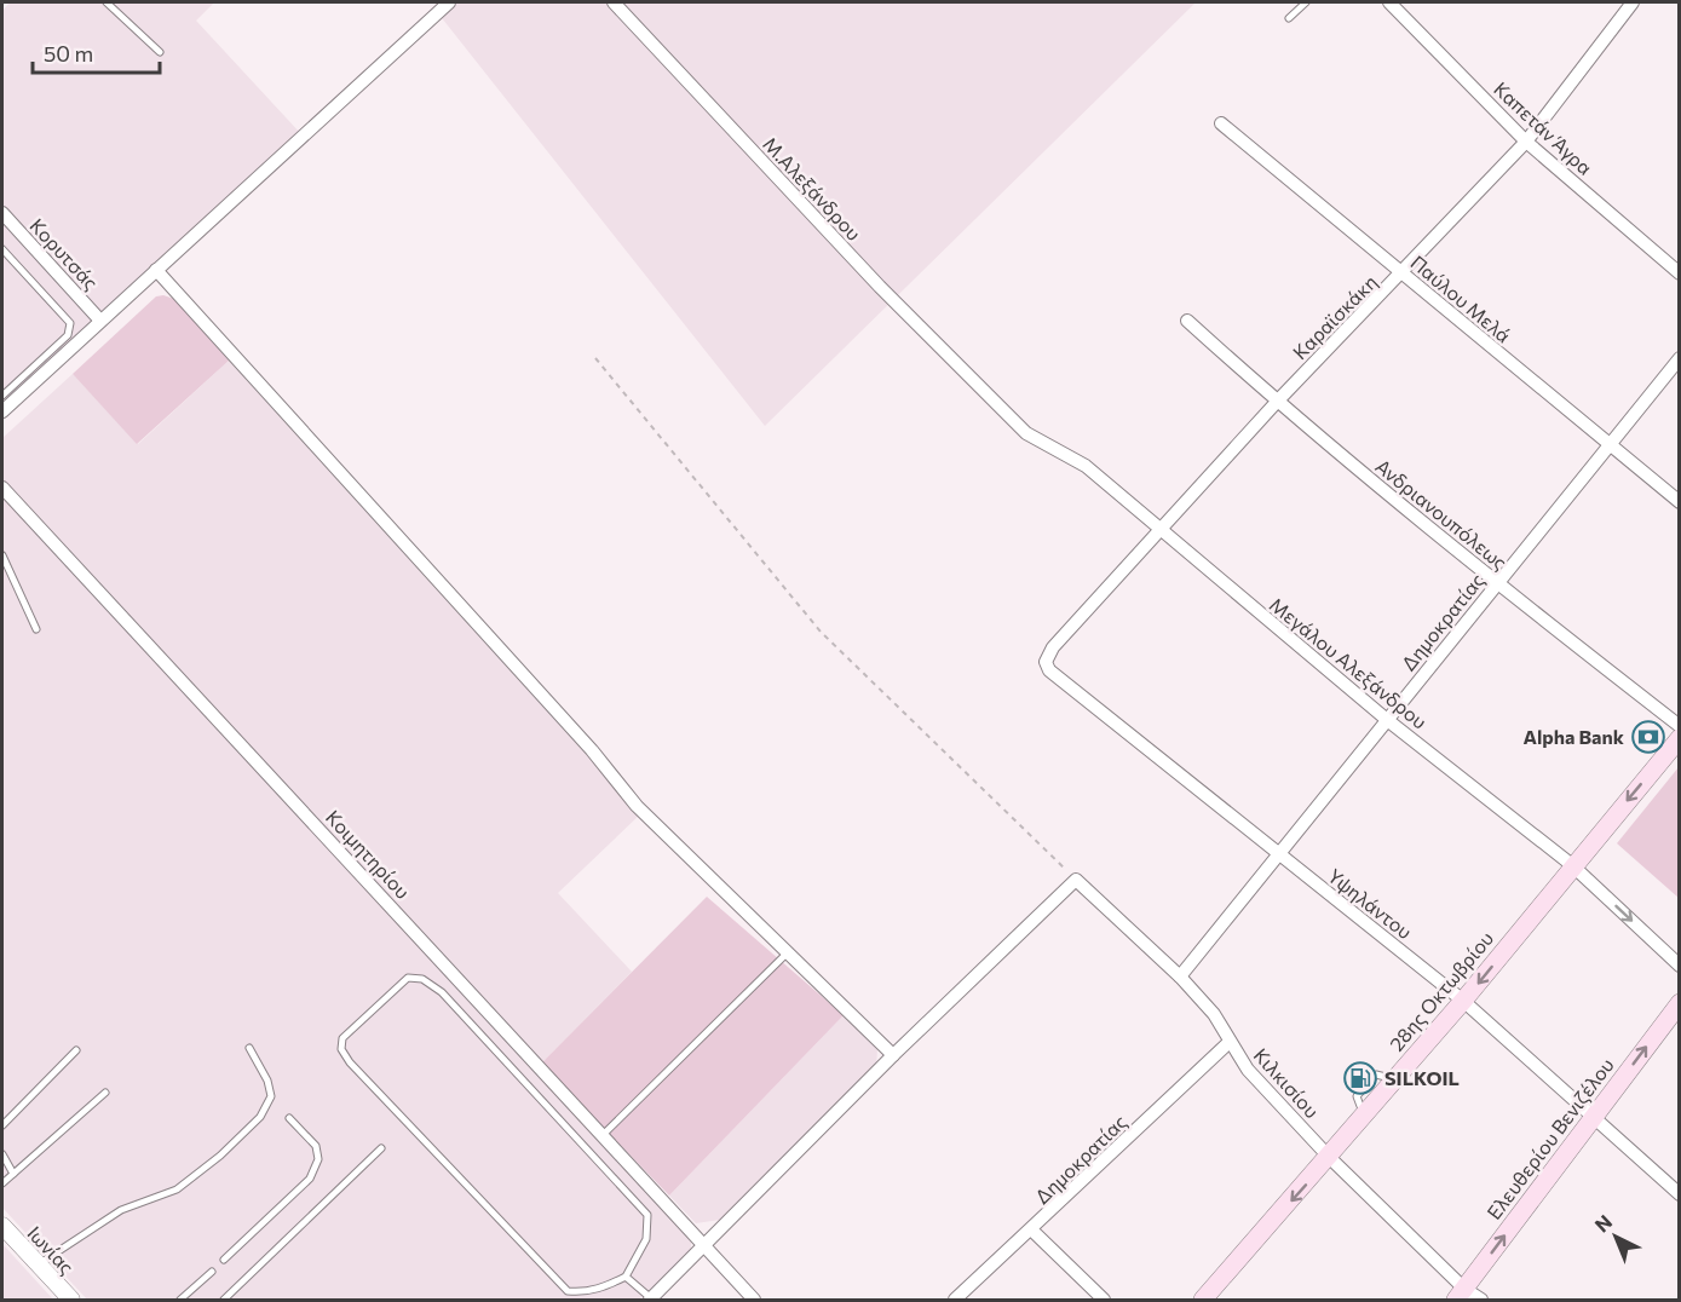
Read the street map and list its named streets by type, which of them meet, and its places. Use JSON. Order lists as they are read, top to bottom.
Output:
{
  "streets": {
    "main road": ["28ης Οκτωβρίου", "Ελευθερίου Βενιζέλου"],
    "street": [
      "Καπετάν Άγρα",
      "Μ.Αλεξάνδρου",
      "Κορυτσάς",
      "Παύλου Μελά",
      "Καραϊσκάκη",
      "Ανδριανουπόλεως",
      "Δημοκρατίας",
      "Μεγάλου Αλεξάνδρου",
      "Κοιμητηρίου",
      "Υψηλάντου",
      "Κιλκισίου",
      "Ιωνίας"
    ]
  },
  "crossings": [
    ["Καπετάν Άγρα", "Καραϊσκάκη"],
    ["Μ.Αλεξάνδρου", "Μεγάλου Αλεξάνδρου"],
    ["Παύλου Μελά", "Καραϊσκάκη"],
    ["Παύλου Μελά", "Δημοκρατίας"],
    ["Καραϊσκάκη", "Ανδριανουπόλεως"],
    ["Καραϊσκάκη", "Μεγάλου Αλεξάνδρου"],
    ["Καραϊσκάκη", "Υψηλάντου"],
    ["Ανδριανουπόλεως", "Δημοκρατίας"],
    ["Δημοκρατίας", "Μεγάλου Αλεξάνδρου"],
    ["Δημοκρατίας", "Υψηλάντου"],
    ["Δημοκρατίας", "Κιλκισίου"],
    ["Μεγάλου Αλεξάνδρου", "28ης Οκτωβρίου"],
    ["Υψηλάντου", "28ης Οκτωβρίου"],
    ["Υψηλάντου", "Ελευθερίου Βενιζέλου"],
    ["28ης Οκτωβρίου", "Κιλκισίου"],
    ["Κιλκισίου", "Ελευθερίου Βενιζέλου"]
  ],
  "one_way": ["28ης Οκτωβρίου", "Ελευθερίου Βενιζέλου"],
  "places": {
    "bank": ["Alpha Bank"],
    "fuel station": ["SILKOIL"]
  },
  "scale_bar": "50 m",
  "north": "top left"
}
